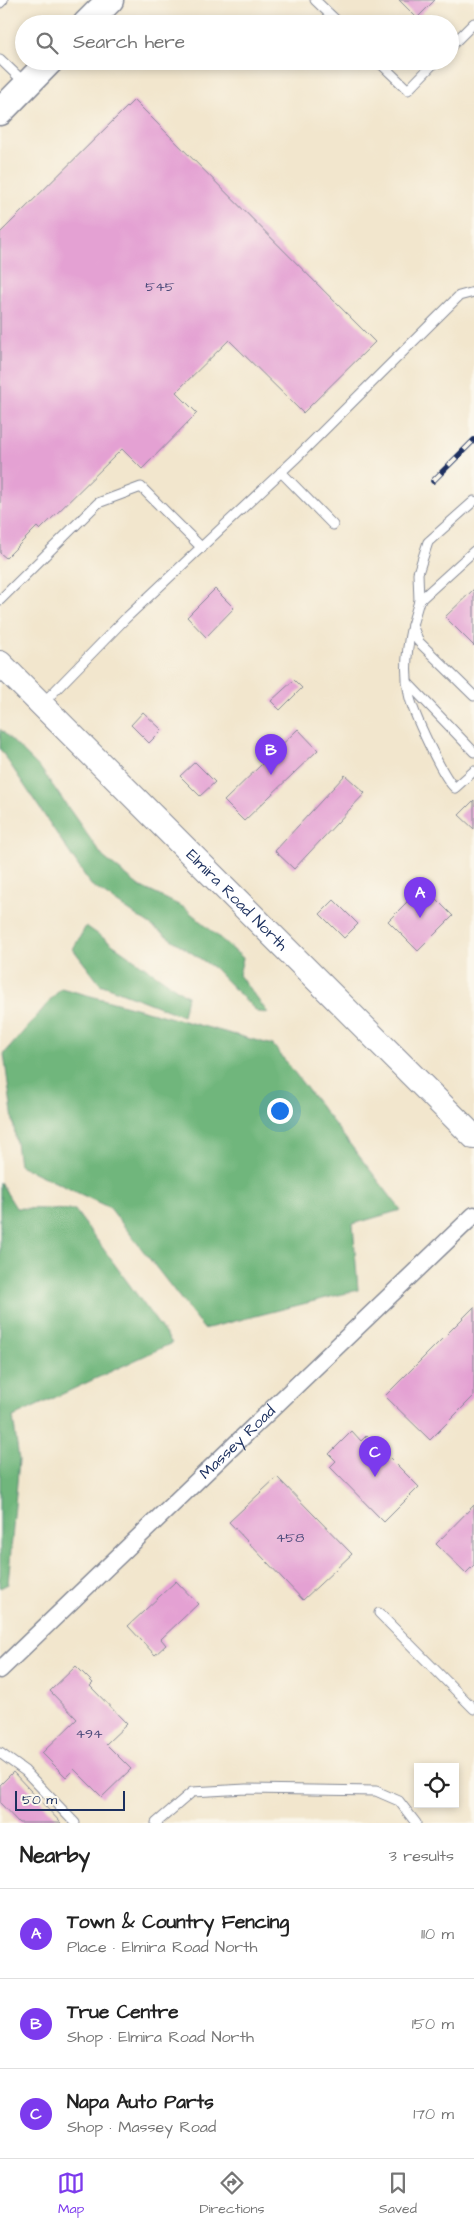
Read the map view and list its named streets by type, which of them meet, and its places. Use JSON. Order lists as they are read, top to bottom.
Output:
{
  "streets": {
    "main road": ["Elmira Road North"],
    "street": ["Massey Road"]
  },
  "house_numbers": ["545", "458", "494"],
  "scale_bar": "50 m",
  "page": {
    "search": "Search here",
    "pins": ["B", "A", "C"],
    "scale": "50 m",
    "heading": ["Nearby", "3 results"],
    "list": [
      {
        "mark": "A",
        "name": "Town & Country Fencing",
        "note": "Place · Elmira Road North",
        "value": "110 m"
      },
      {
        "mark": "B",
        "name": "True Centre",
        "note": "Shop · Elmira Road North",
        "value": "150 m"
      },
      {
        "mark": "C",
        "name": "Napa Auto Parts",
        "note": "Shop · Massey Road",
        "value": "170 m"
      }
    ],
    "nav": ["Map", "Directions", "Saved"]
  }
}
